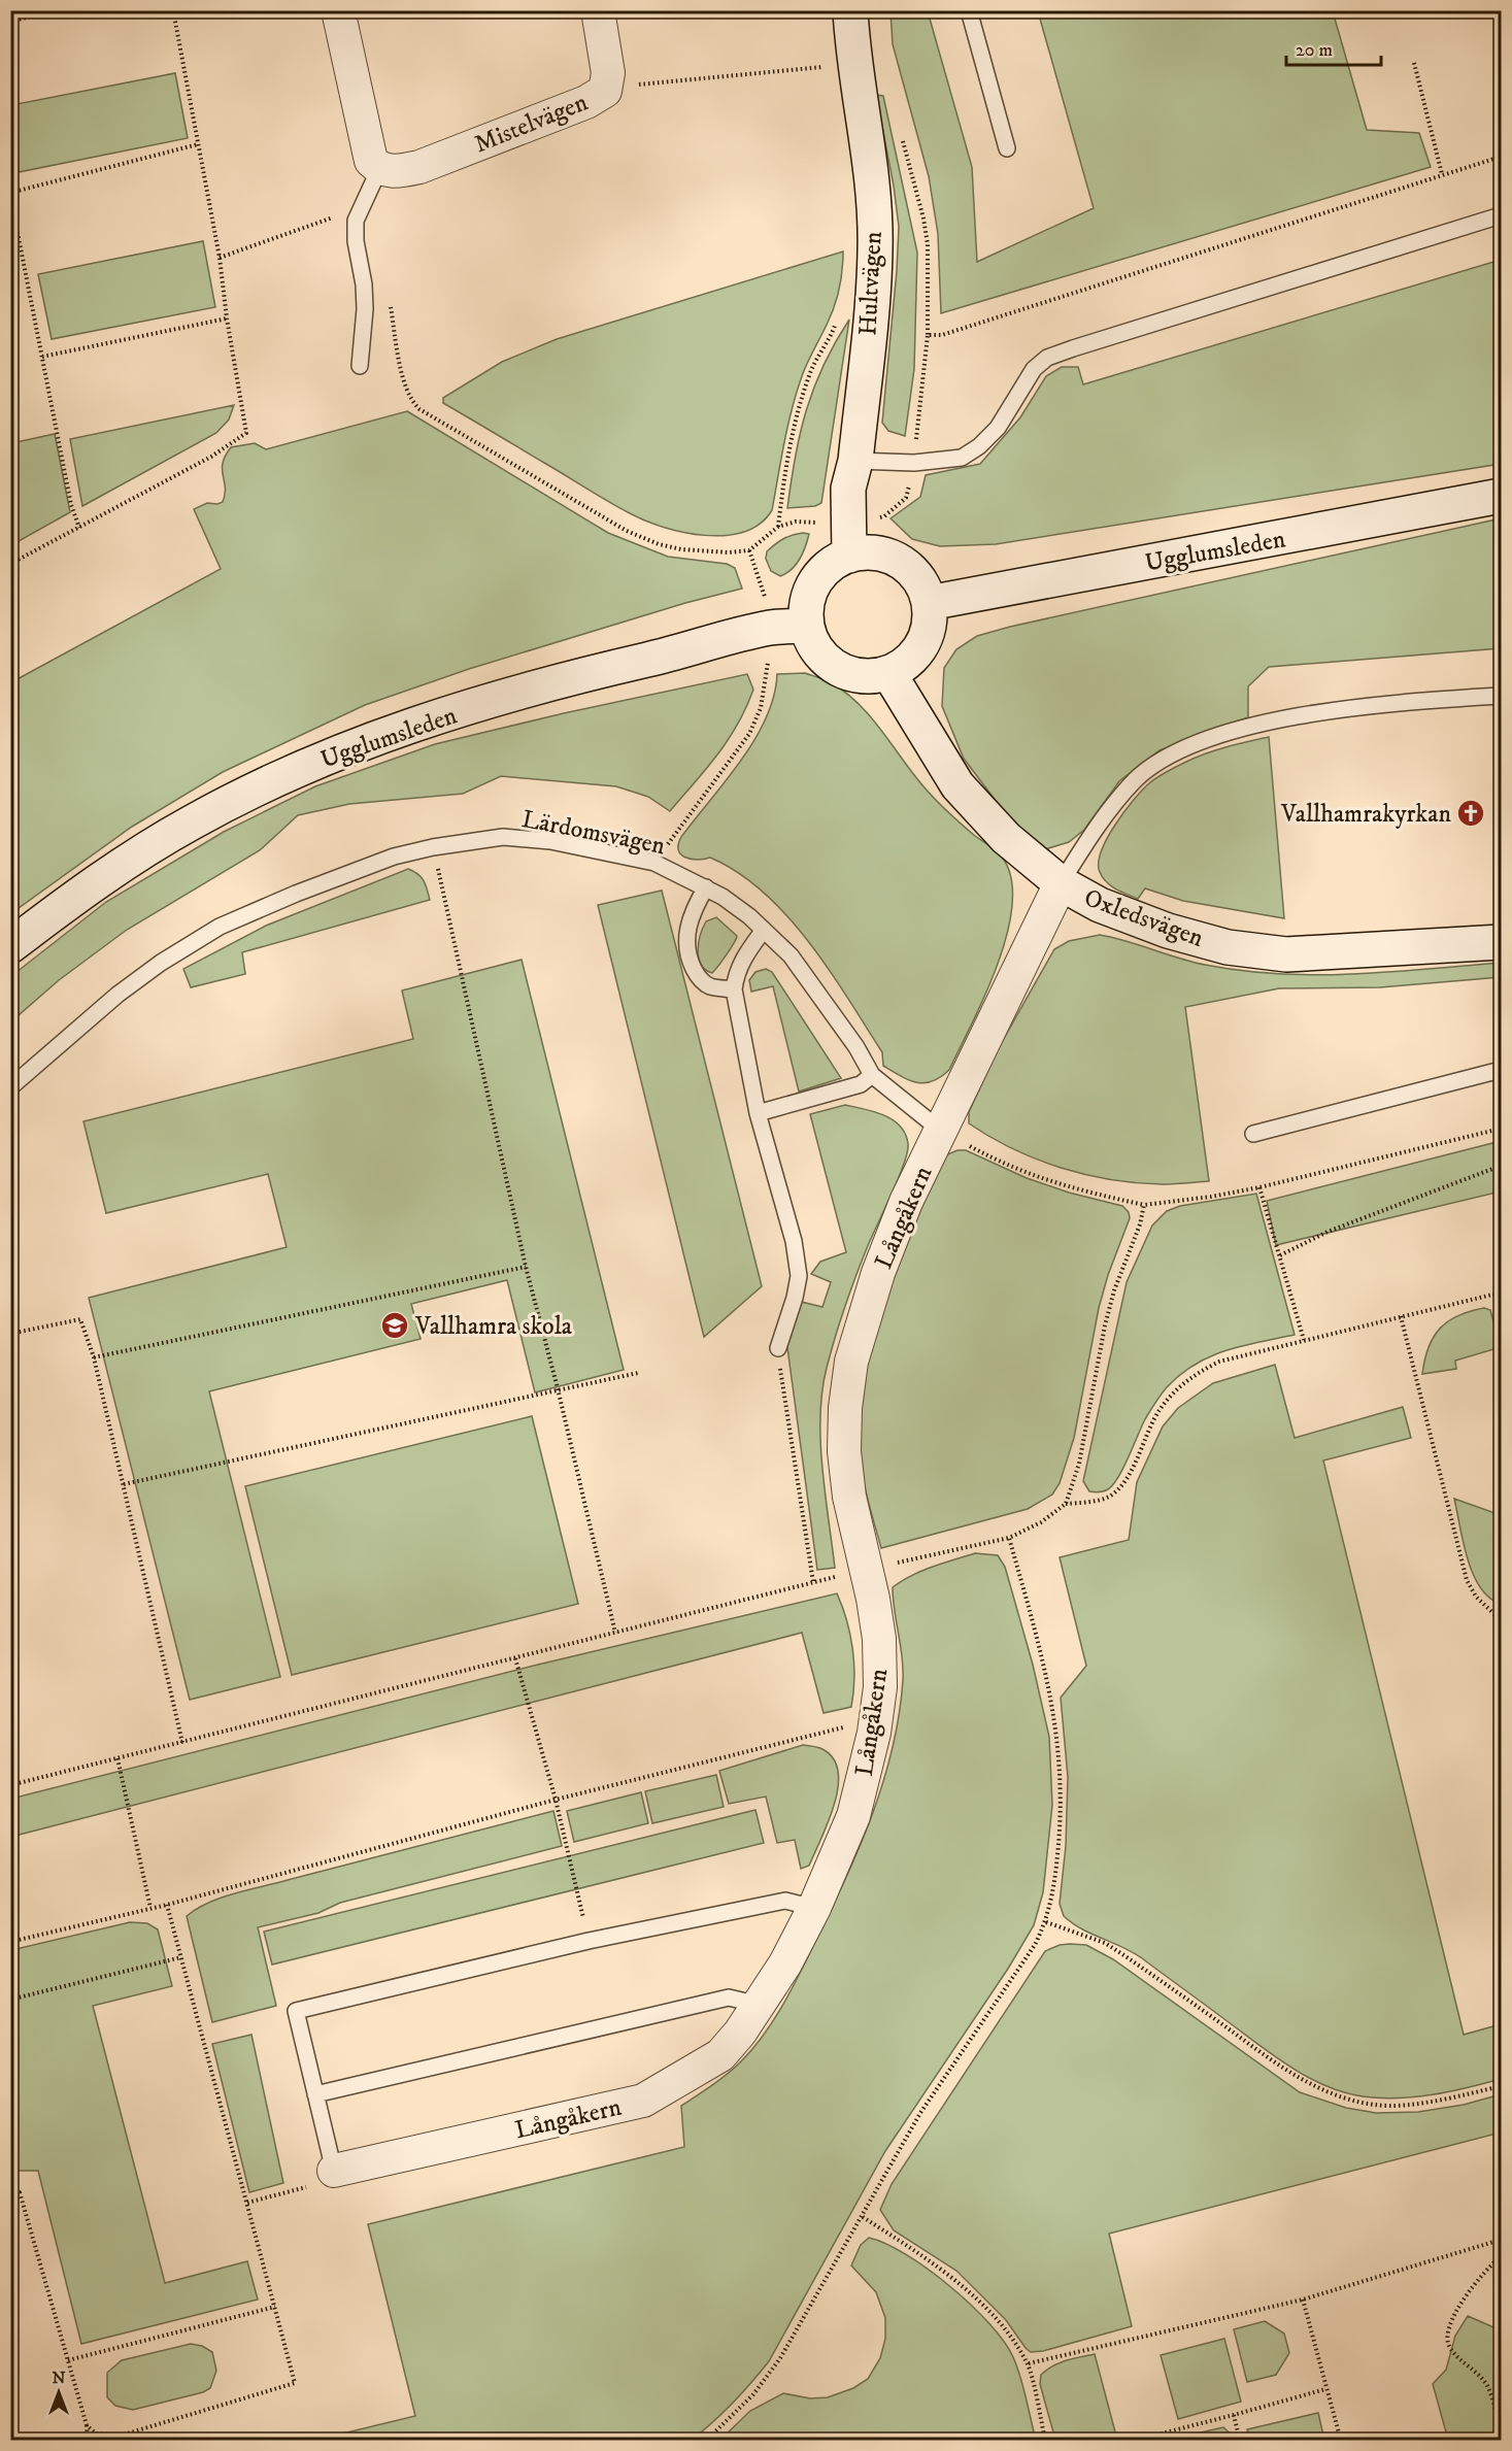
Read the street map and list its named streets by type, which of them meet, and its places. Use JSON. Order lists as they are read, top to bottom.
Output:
{
  "streets": {
    "street": [
      "Mistelvägen",
      "Hultvägen",
      "Ugglumsleden",
      "Oxledsvägen",
      "Långåkern"
    ],
    "lane": ["Lärdomsvägen"]
  },
  "crossings": [
    ["Hultvägen", "Ugglumsleden"],
    ["Hultvägen", "Oxledsvägen"],
    ["Ugglumsleden", "Oxledsvägen"],
    ["Lärdomsvägen", "Långåkern"],
    ["Oxledsvägen", "Långåkern"]
  ],
  "places": {
    "church": ["Vallhamrakyrkan"],
    "school or university": ["Vallhamra skola"]
  },
  "scale_bar": "20 m",
  "north": "top"
}
